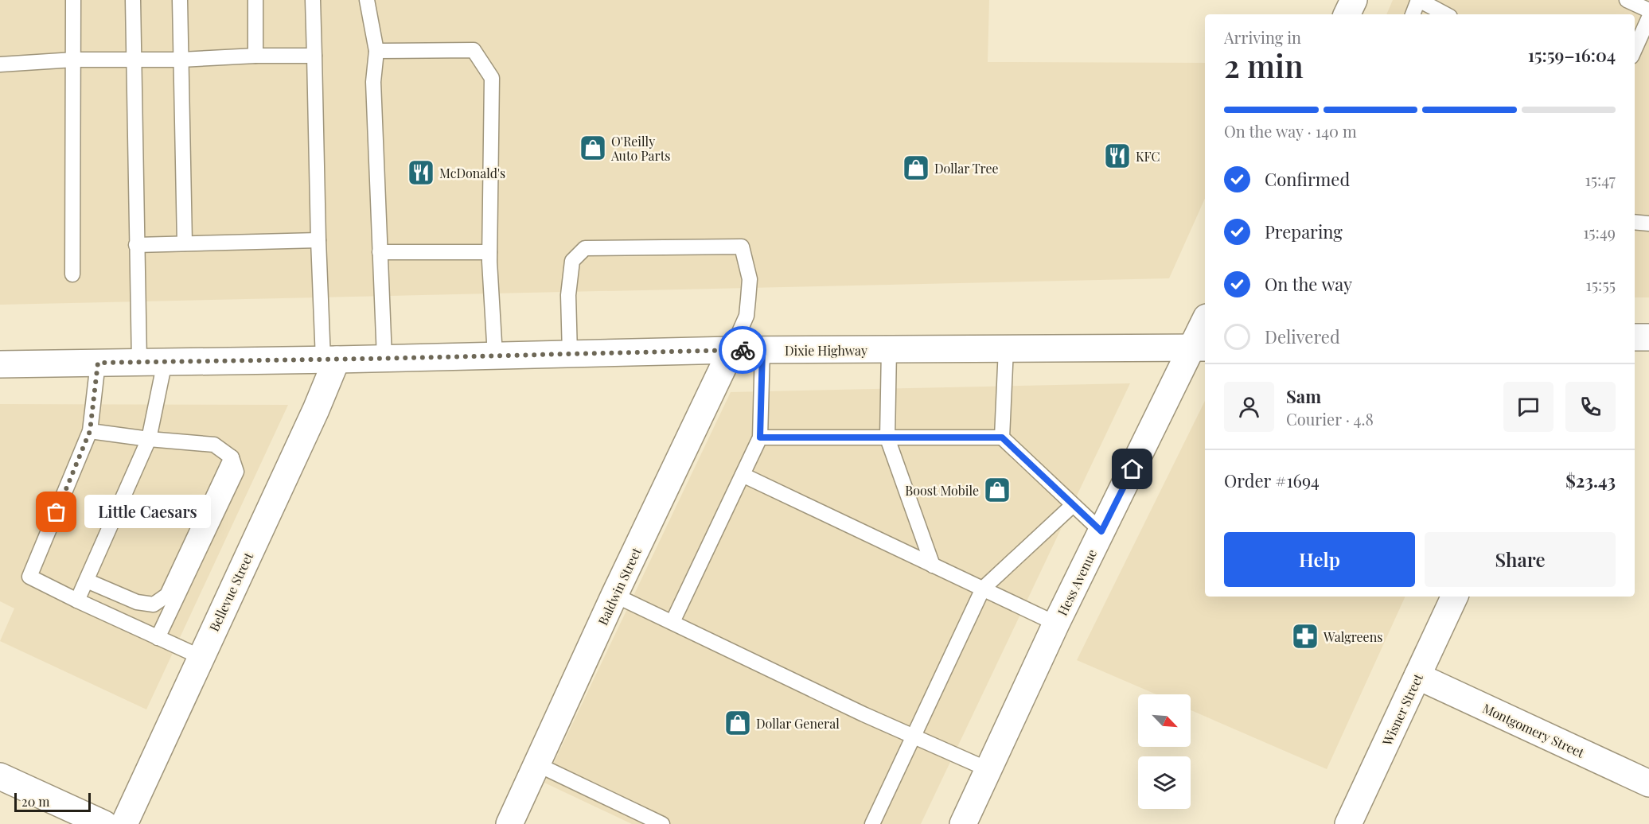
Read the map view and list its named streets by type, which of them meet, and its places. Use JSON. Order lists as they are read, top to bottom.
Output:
{
  "streets": {
    "street": [
      "Dixie Highway",
      "Hess Avenue",
      "Baldwin Street",
      "Bellevue Street",
      "Wisner Street",
      "Montgomery Street"
    ]
  },
  "crossings": [
    ["Dixie Highway", "Hess Avenue"],
    ["Dixie Highway", "Baldwin Street"],
    ["Dixie Highway", "Bellevue Street"],
    ["Wisner Street", "Montgomery Street"]
  ],
  "places": {
    "shop": [
      "O'Reilly Auto Parts",
      "Dollar Tree",
      "Boost Mobile",
      "Dollar General"
    ],
    "restaurant": ["KFC", "McDonald's"],
    "other": ["Little Caesars"],
    "pharmacy": ["Walgreens"]
  },
  "scale_bar": "20 m",
  "north": "bottom right",
  "page": {
    "heading": ["2 min", "Arriving in", "15:59–16:04"],
    "panel": [
      "Sam",
      "Courier · 4.8",
      "Order #1694",
      "$23.43"
    ],
    "bar": "On the way · 140 m",
    "list": [
      ["Confirmed", "15:47"],
      ["Preparing", "15:49"],
      ["On the way", "15:55"],
      "Delivered"
    ],
    "bubble": "Little Caesars",
    "buttons": ["Help", "Share"],
    "scale": "20 m"
  }
}
